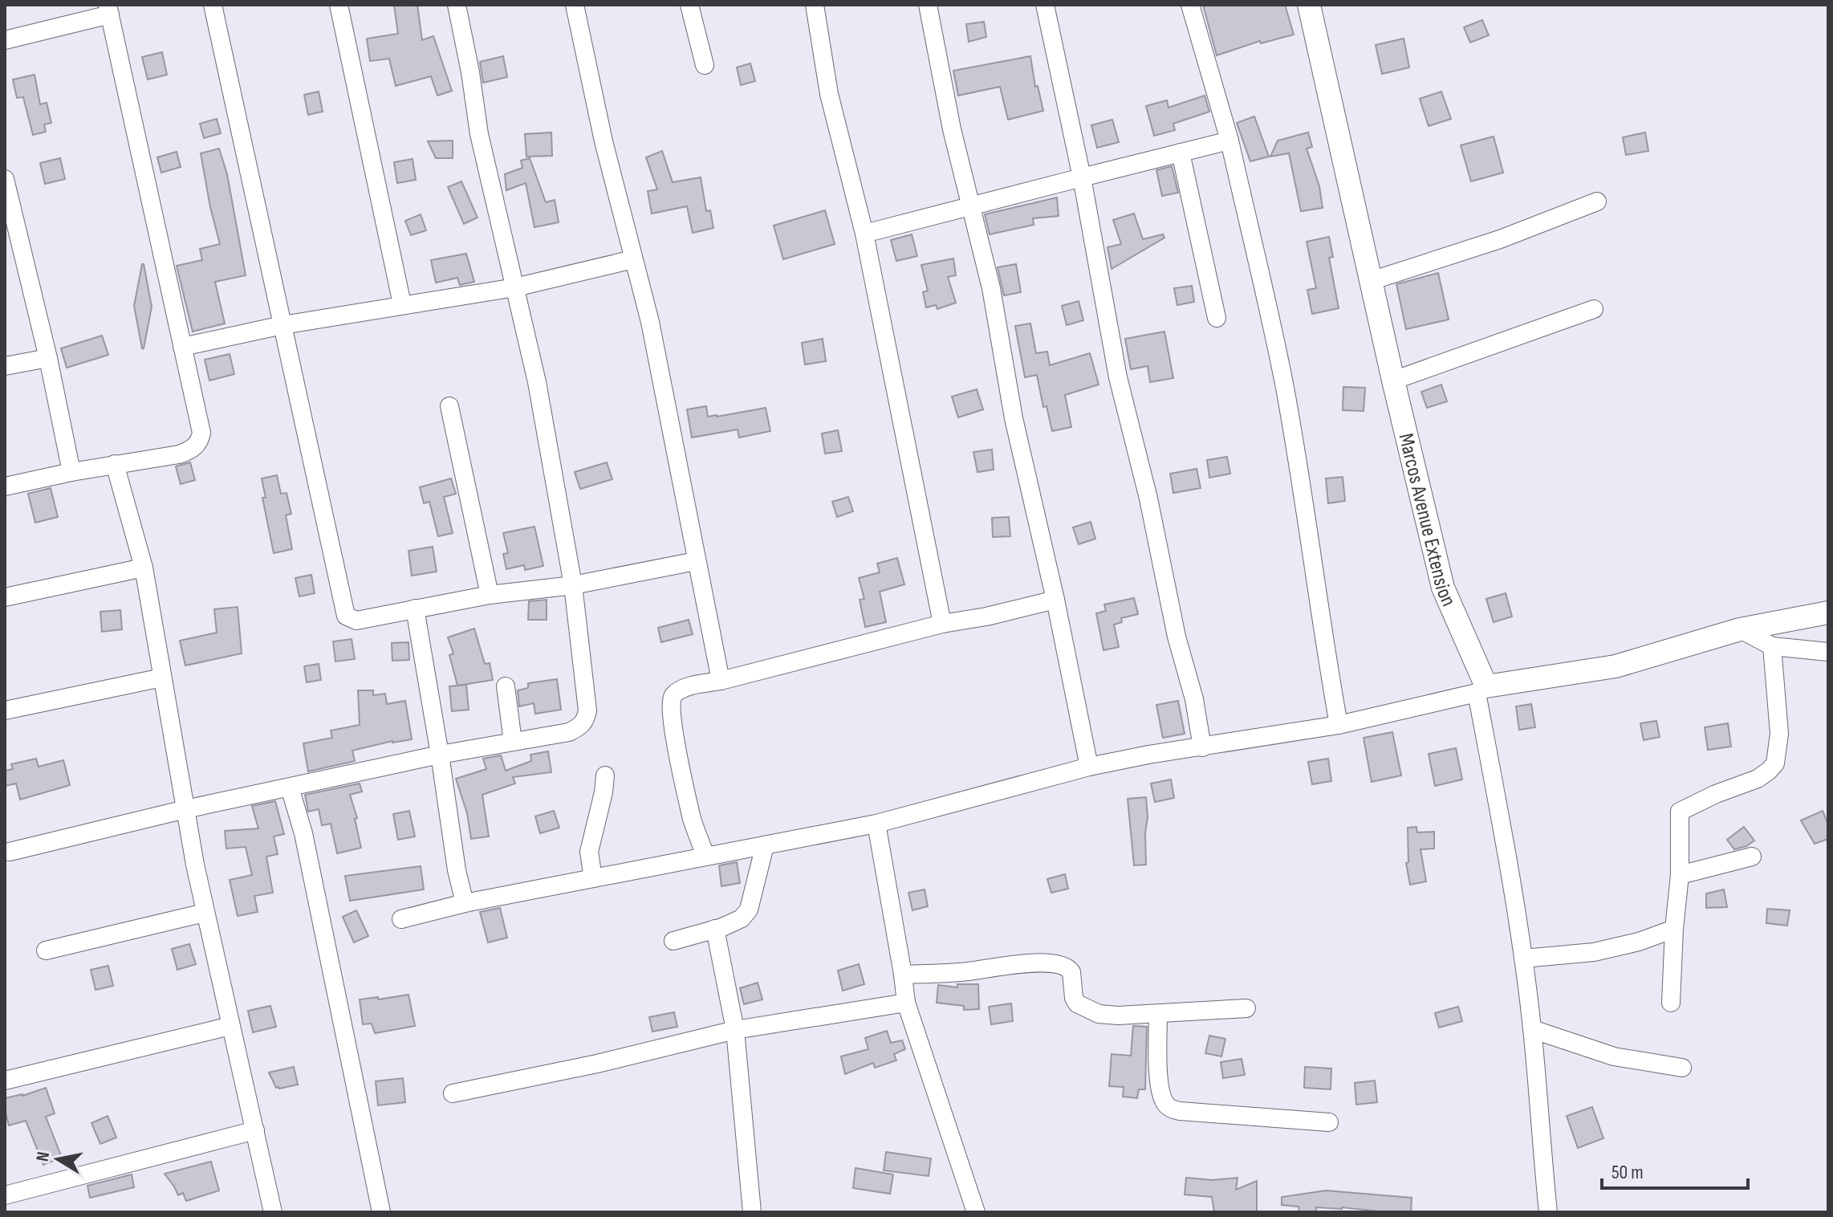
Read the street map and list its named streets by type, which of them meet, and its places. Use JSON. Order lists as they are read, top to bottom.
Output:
{
  "streets": {
    "street": ["Marcos Avenue Extension"]
  },
  "scale_bar": "50 m",
  "north": "left"
}
